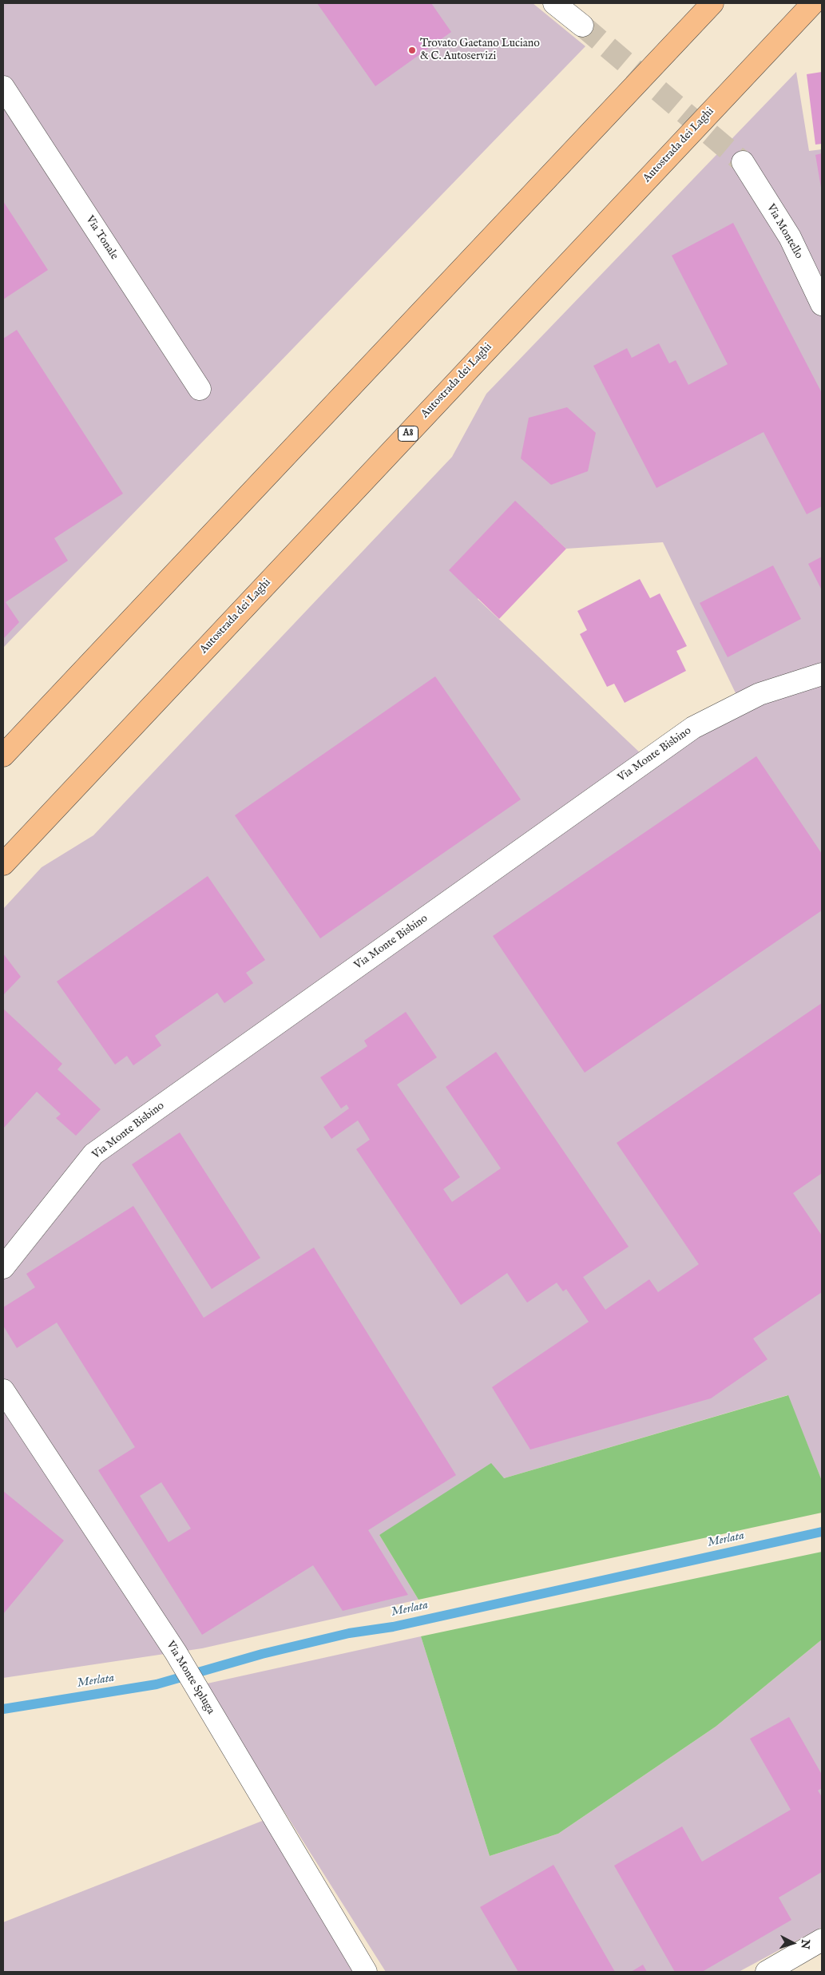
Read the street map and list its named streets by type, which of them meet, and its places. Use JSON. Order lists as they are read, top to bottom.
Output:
{
  "streets": {
    "highway": ["Autostrada dei Laghi", "A8"],
    "street": [
      "Via Montello",
      "Via Tonale",
      "Via Monte Bisbino",
      "Via Monte Spluga"
    ]
  },
  "water": ["Merlata"],
  "places": ["Trovato Gaetano Luciano & C. Autoservizi"],
  "north": "right"
}
